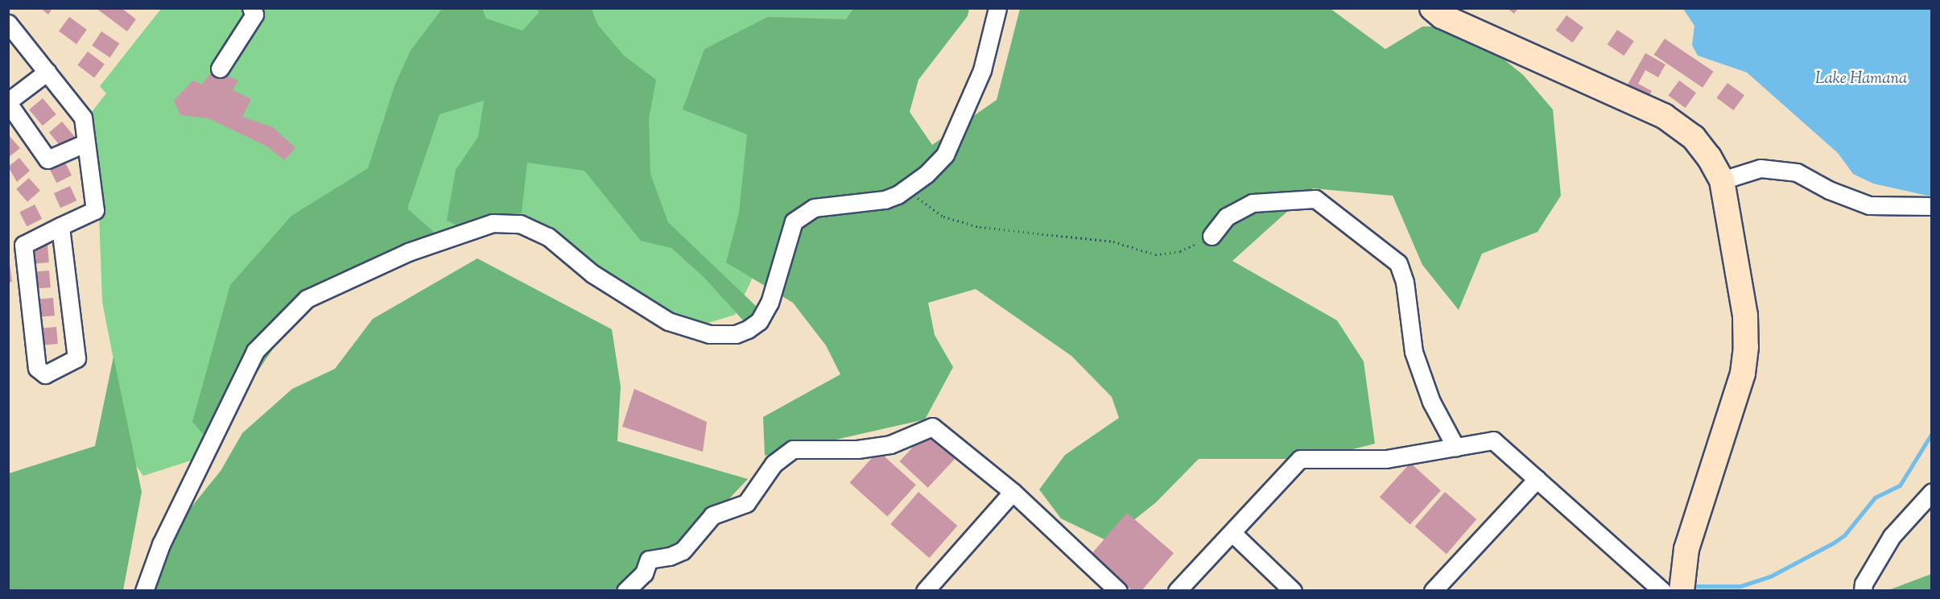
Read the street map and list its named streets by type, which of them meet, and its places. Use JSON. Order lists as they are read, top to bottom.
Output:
{
  "water": ["Lake Hamana"]
}
